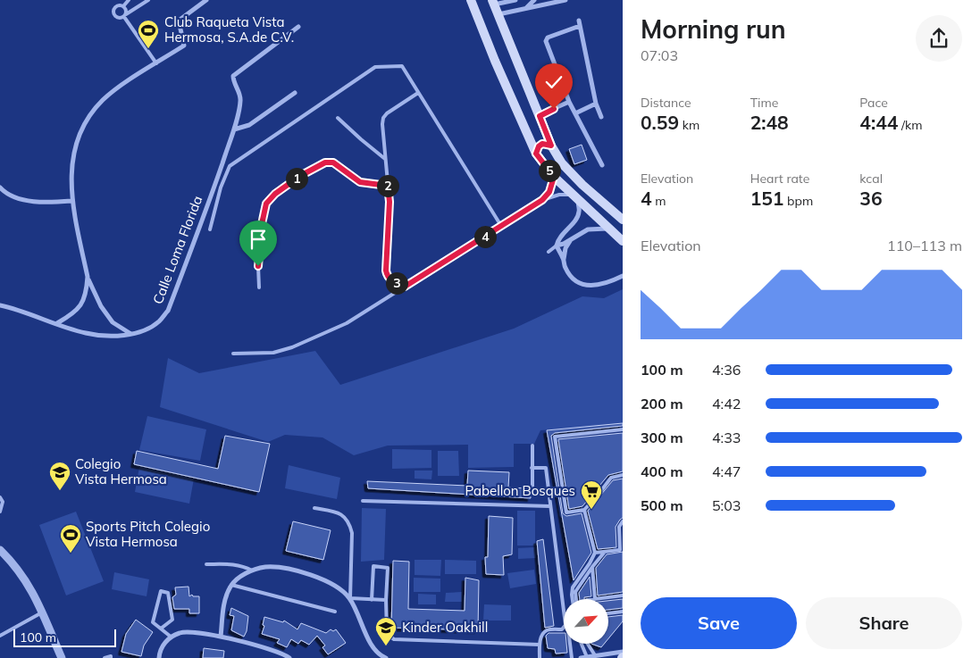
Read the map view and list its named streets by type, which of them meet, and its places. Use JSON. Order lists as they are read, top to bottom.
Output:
{
  "streets": {
    "street": ["Calle Loma Florida"]
  },
  "places": {
    "sports": ["Club Raqueta Vista Hermosa, S.A.de C.V.", "Sports Pitch Colegio Vista Hermosa"],
    "school or university": ["Colegio Vista Hermosa", "Kinder Oakhill"],
    "supermarket": ["Pabellon Bosques"]
  },
  "scale_bar": "100 m",
  "north": "top right",
  "page": {
    "heading": ["Morning run", "07:03"],
    "stats": [
      ["Distance", "0.59 km"],
      ["Time", "2:48"],
      ["Pace", "4:44 /km"],
      ["Elevation", "4 m"],
      ["Heart rate", "151 bpm"],
      ["kcal", "36"]
    ],
    "pins": [
      "5",
      "1",
      "2",
      "4",
      "3"
    ],
    "chart": ["Elevation", "110–113 m"],
    "list": [
      {
        "name": "100 m",
        "note": "4:36"
      },
      {
        "name": "200 m",
        "note": "4:42"
      },
      {
        "name": "300 m",
        "note": "4:33"
      },
      {
        "name": "400 m",
        "note": "4:47"
      },
      {
        "name": "500 m",
        "note": "5:03"
      }
    ],
    "buttons": ["Save", "Share"],
    "scale": "100 m"
  }
}
